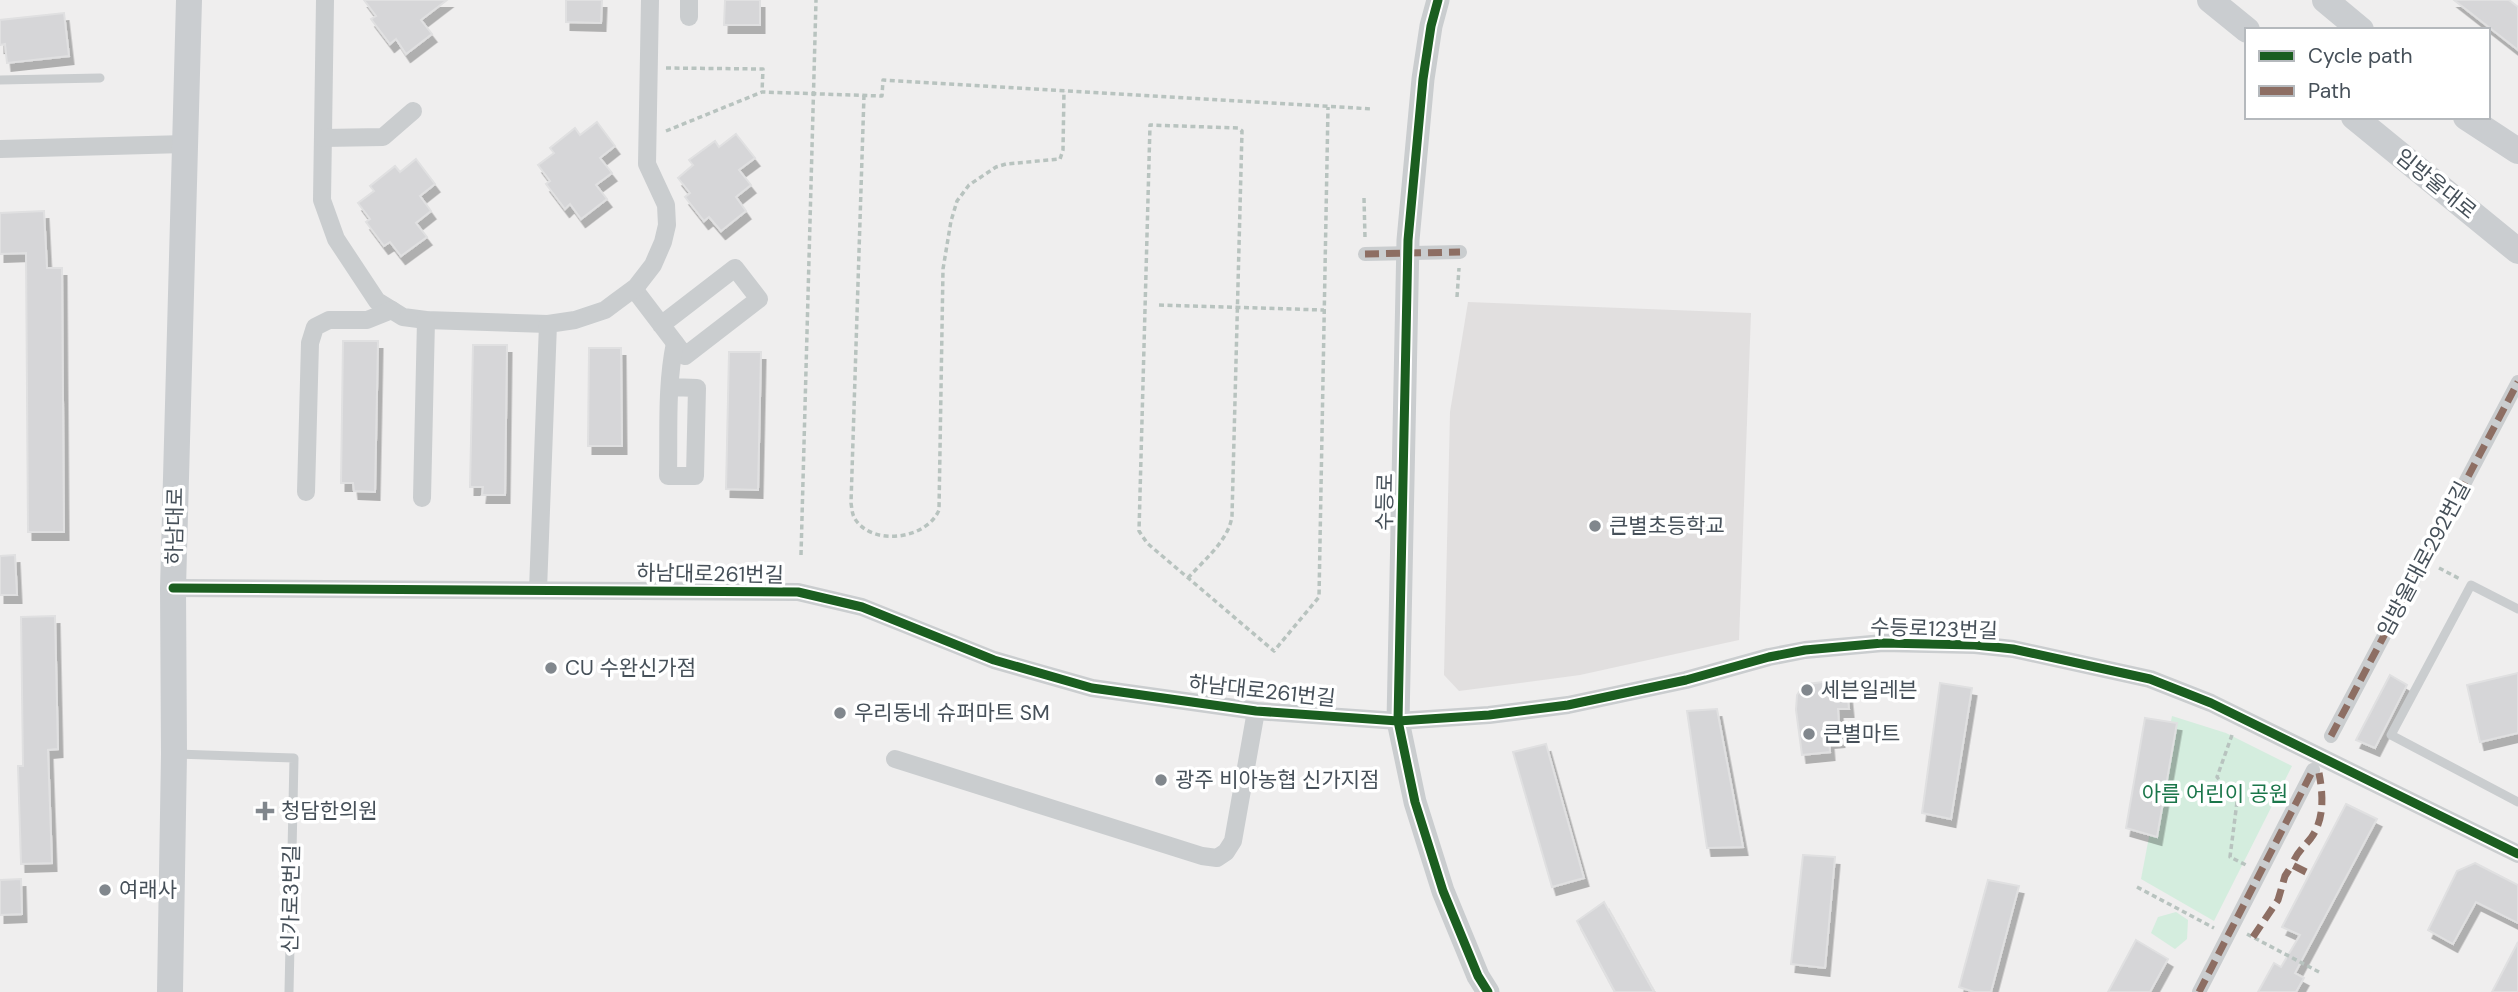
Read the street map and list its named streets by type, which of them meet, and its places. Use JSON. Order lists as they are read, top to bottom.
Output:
{
  "streets": {
    "main road": ["임방울대로", "하남대로"],
    "street": [
      "수등로",
      "임방울대로292번길",
      "하남대로261번길",
      "수등로123번길"
    ],
    "lane": ["신가로3번길"]
  },
  "crossings": [
    ["수등로", "하남대로261번길"],
    ["수등로", "수등로123번길"],
    ["하남대로", "하남대로261번길"],
    ["하남대로", "신가로3번길"],
    ["하남대로261번길", "수등로123번길"]
  ],
  "parks": ["아름 어린이 공원"],
  "places": {
    "other": [
      "큰별초등학교",
      "CU 수완신가점",
      "세븐일레븐",
      "우리동네 슈퍼마트 SM",
      "큰별마트",
      "광주 비아농협 신가지점",
      "여래사"
    ],
    "health": ["청담한의원"]
  },
  "legend": ["Cycle path", "Path"]
}
